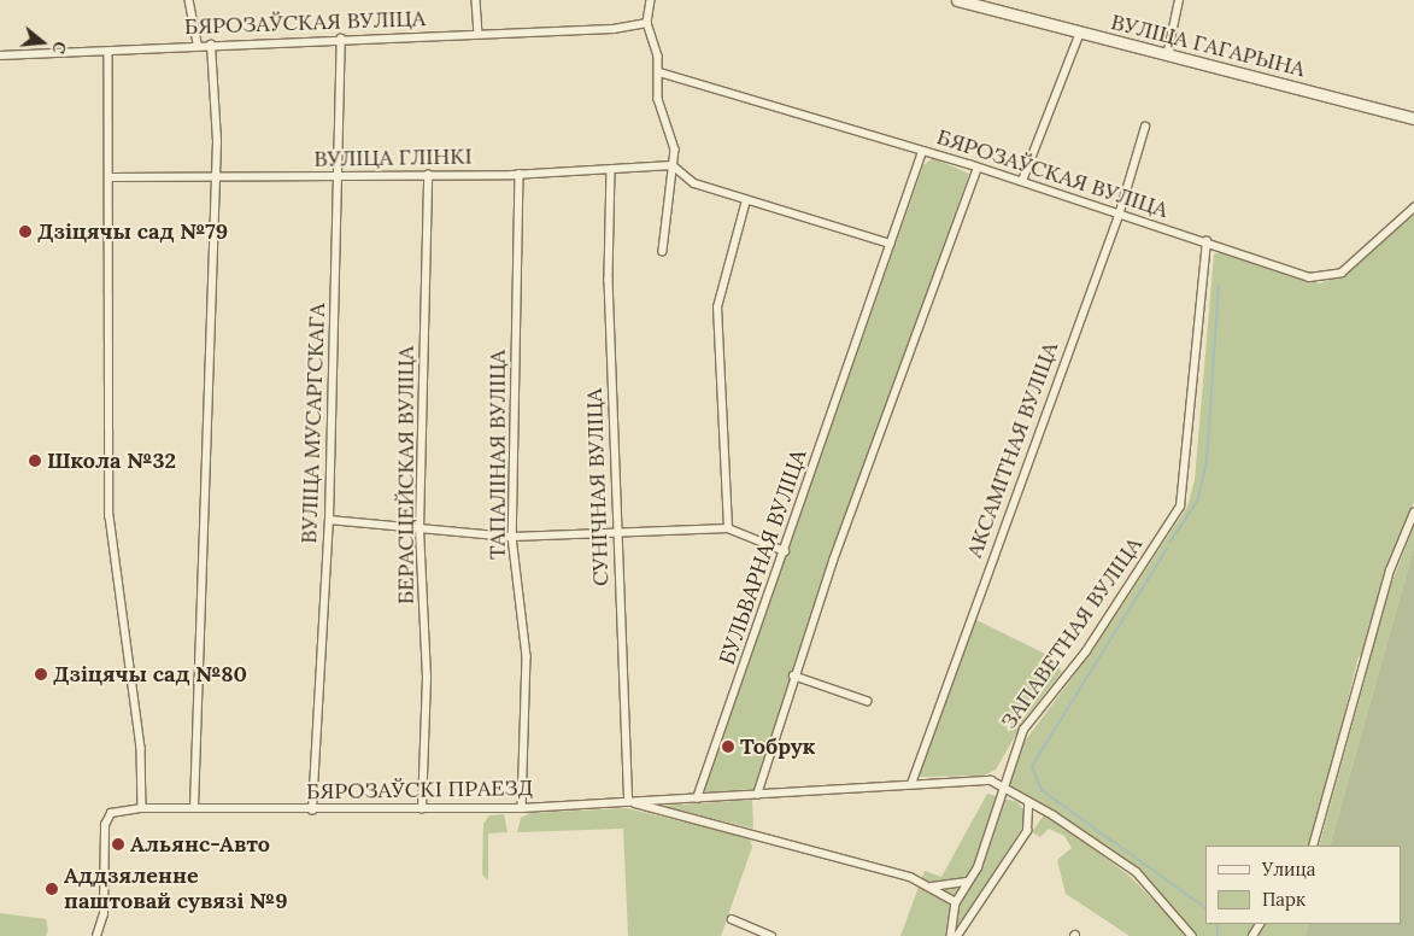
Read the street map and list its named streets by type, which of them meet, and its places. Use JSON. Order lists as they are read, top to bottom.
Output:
{
  "streets": {
    "street": [
      "БЯРОЗАЎСКАЯ ВУЛІЦА",
      "ВУЛІЦА ГАГАРЫНА",
      "ВУЛІЦА ГЛІНКІ",
      "ВУЛІЦА МУСАРГСКАГА",
      "АКСАМІТНАЯ ВУЛІЦА",
      "ТАПАЛІНАЯ ВУЛІЦА",
      "БЕРАСЦЕЙСКАЯ ВУЛІЦА",
      "СУНІЧНАЯ ВУЛІЦА",
      "БУЛЬВАРНАЯ ВУЛІЦА",
      "ЗАПАВЕТНАЯ ВУЛІЦА",
      "БЯРОЗАЎСКІ ПРАЕЗД"
    ]
  },
  "crossings": [
    ["БЯРОЗАЎСКАЯ ВУЛІЦА", "ВУЛІЦА МУСАРГСКАГА"],
    ["БЯРОЗАЎСКАЯ ВУЛІЦА", "АКСАМІТНАЯ ВУЛІЦА"],
    ["БЯРОЗАЎСКАЯ ВУЛІЦА", "БУЛЬВАРНАЯ ВУЛІЦА"],
    ["БЯРОЗАЎСКАЯ ВУЛІЦА", "ЗАПАВЕТНАЯ ВУЛІЦА"],
    ["ВУЛІЦА ГЛІНКІ", "ВУЛІЦА МУСАРГСКАГА"],
    ["ВУЛІЦА ГЛІНКІ", "ТАПАЛІНАЯ ВУЛІЦА"],
    ["ВУЛІЦА ГЛІНКІ", "БЕРАСЦЕЙСКАЯ ВУЛІЦА"],
    ["ВУЛІЦА ГЛІНКІ", "СУНІЧНАЯ ВУЛІЦА"],
    ["ВУЛІЦА МУСАРГСКАГА", "БЯРОЗАЎСКІ ПРАЕЗД"],
    ["ТАПАЛІНАЯ ВУЛІЦА", "БЯРОЗАЎСКІ ПРАЕЗД"],
    ["БЕРАСЦЕЙСКАЯ ВУЛІЦА", "БЯРОЗАЎСКІ ПРАЕЗД"],
    ["СУНІЧНАЯ ВУЛІЦА", "БЯРОЗАЎСКІ ПРАЕЗД"],
    ["БУЛЬВАРНАЯ ВУЛІЦА", "БЯРОЗАЎСКІ ПРАЕЗД"]
  ],
  "places": [
    "Дзіцячы сад №79",
    "Школа №32",
    "Дзіцячы сад №80",
    "Тобрук",
    "Альянс-Авто",
    "Аддзяленне паштовай сувязі №9"
  ],
  "legend": ["Улица", "Парк"],
  "north": "right"
}
